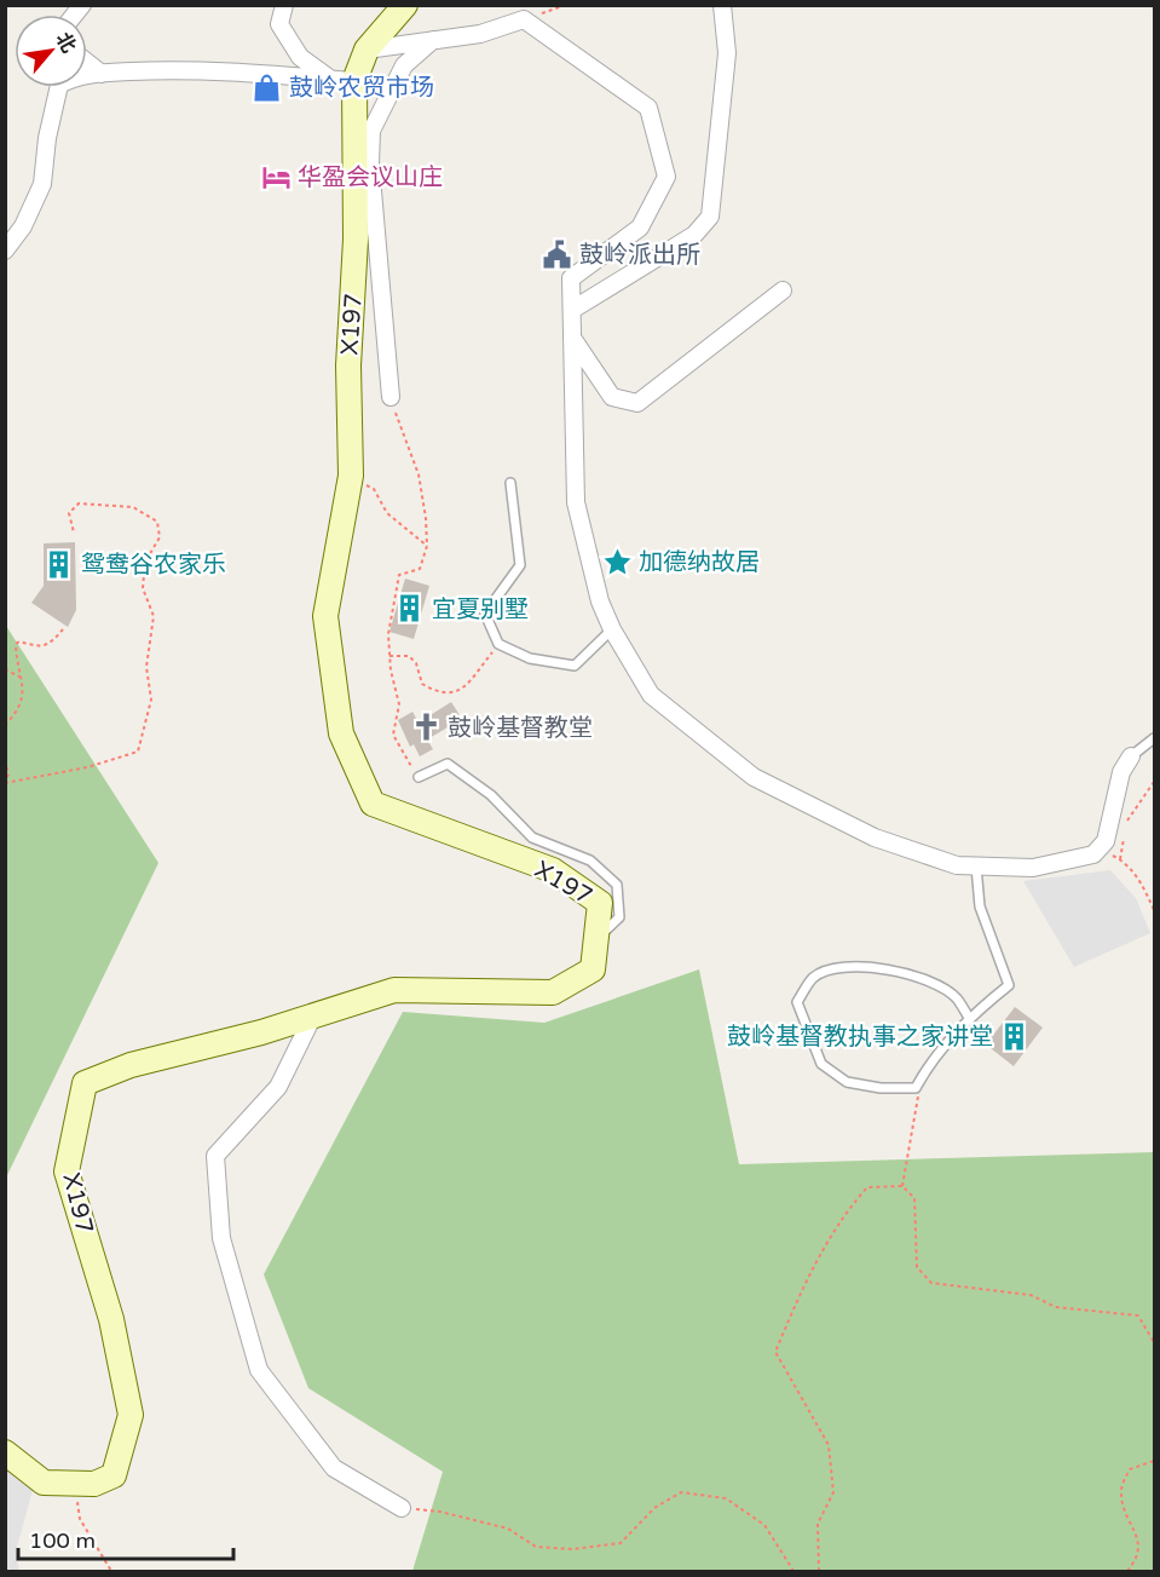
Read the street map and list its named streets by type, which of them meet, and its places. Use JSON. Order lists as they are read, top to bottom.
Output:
{
  "streets": {
    "street": ["X197"]
  },
  "places": {
    "shop": ["鼓岭农贸市场"],
    "hotel": ["华盈会议山庄"],
    "public building": ["鼓岭派出所"],
    "place": ["加德纳故居"],
    "building": ["鸳鸯谷农家乐", "宜夏别墅", "鼓岭基督教执事之家讲堂"],
    "church": ["鼓岭基督教堂"]
  },
  "scale_bar": "100 m",
  "north": "top right"
}
